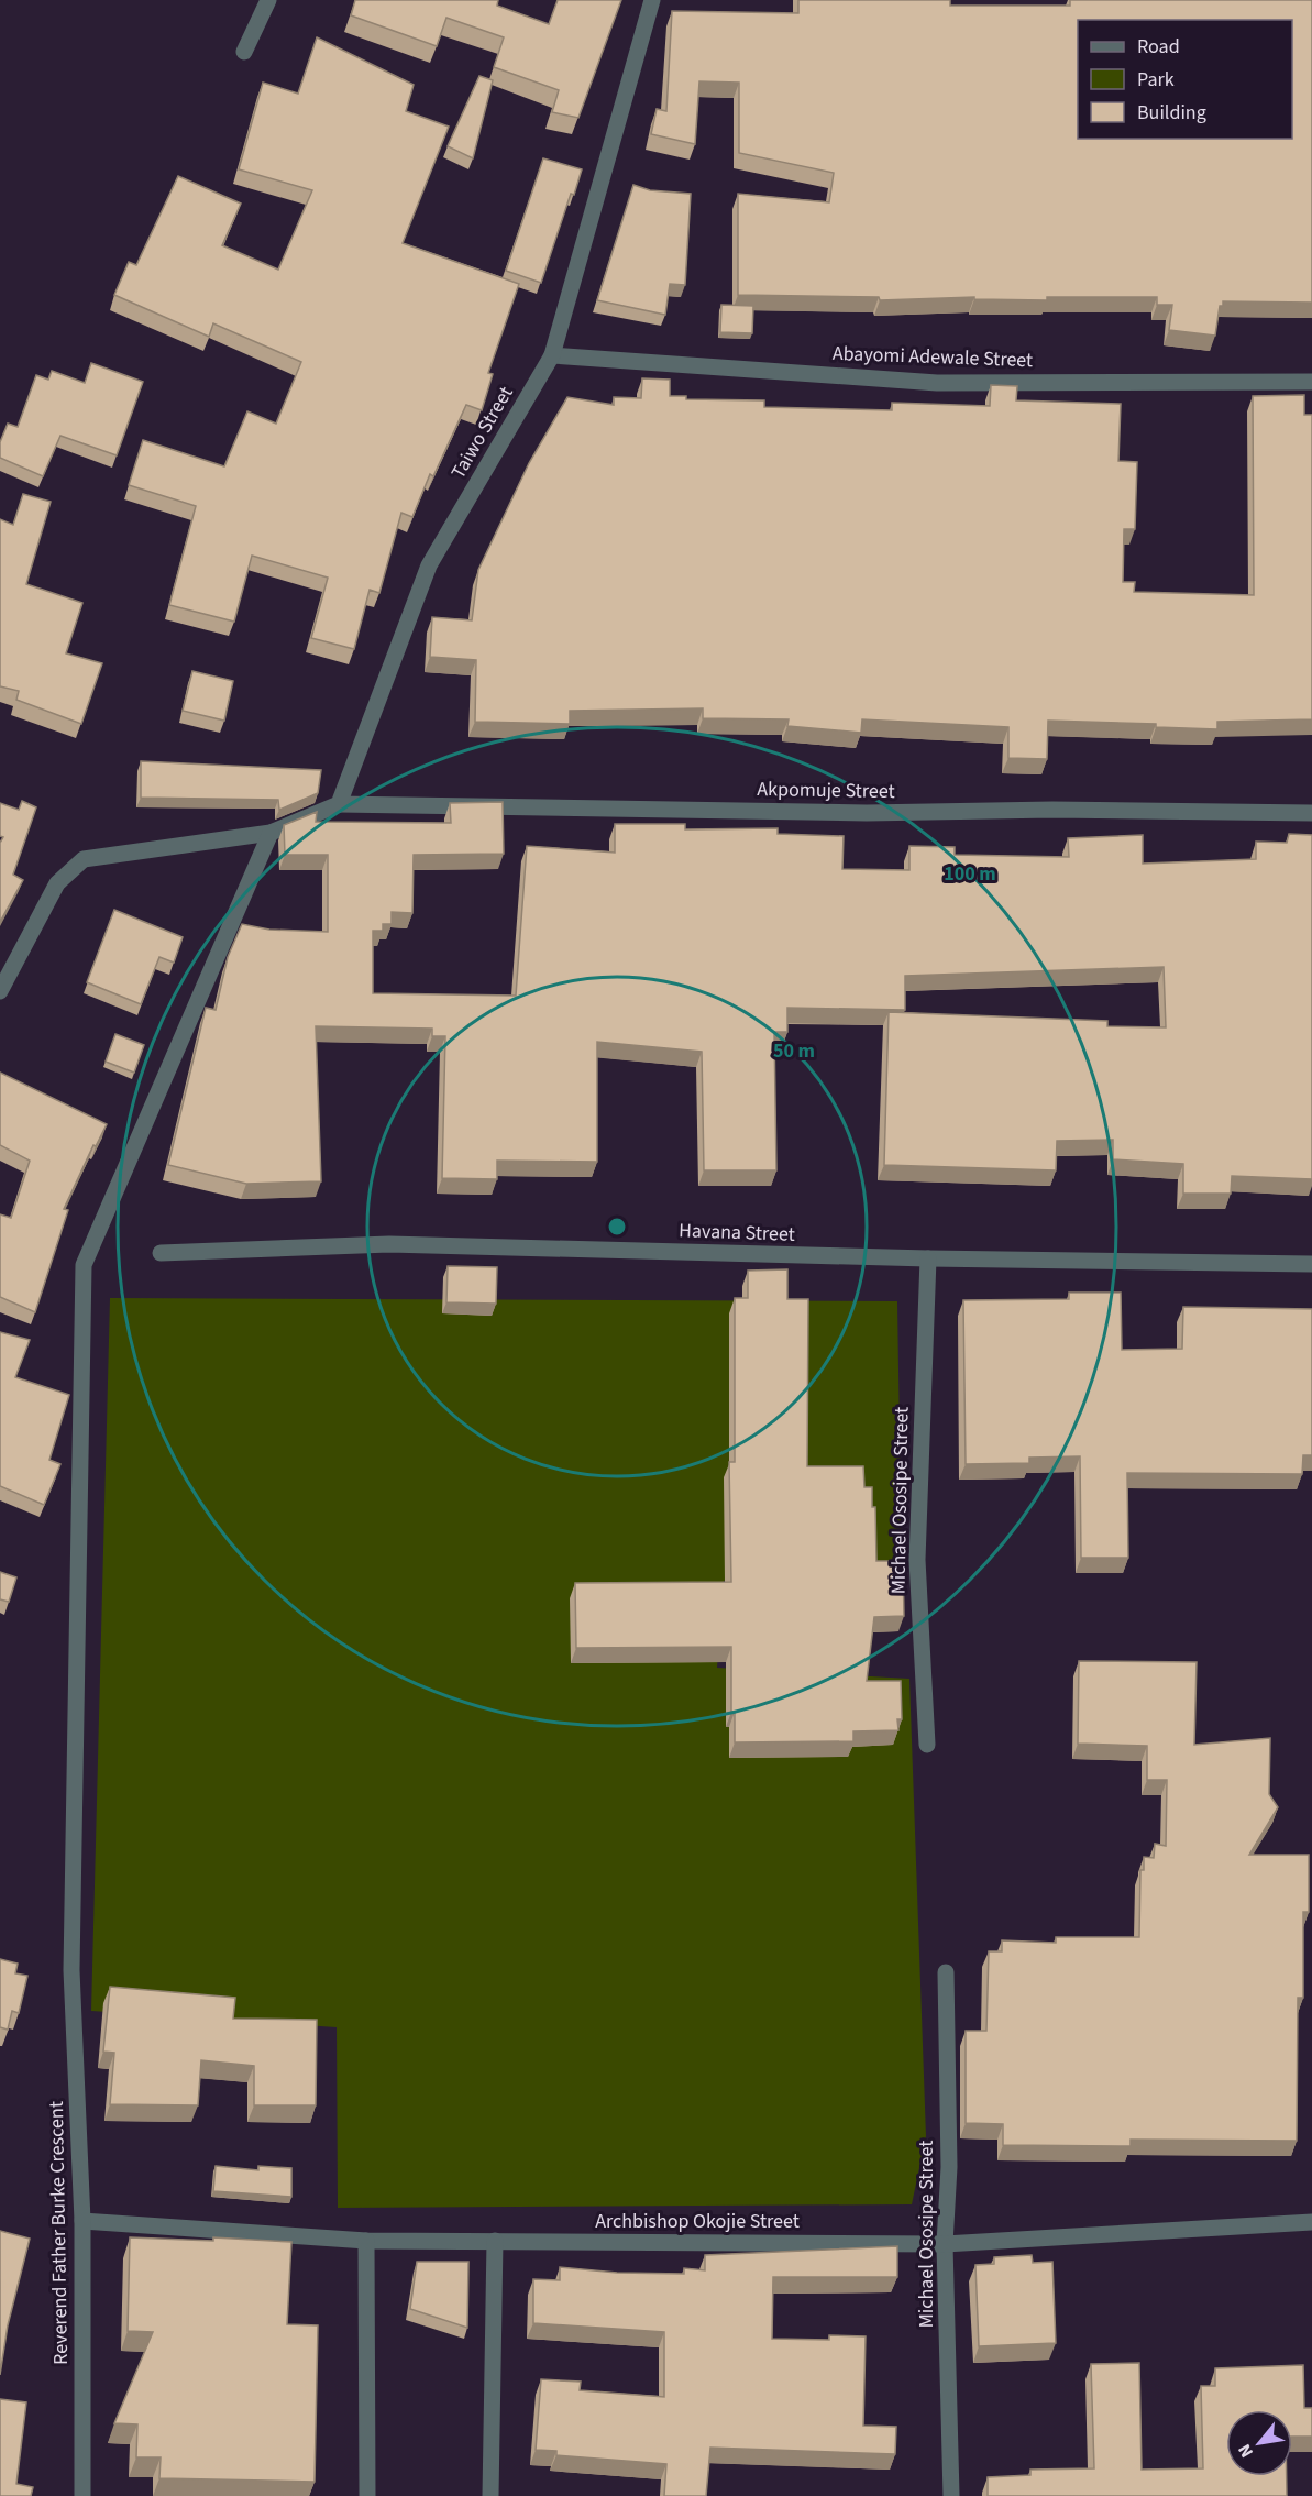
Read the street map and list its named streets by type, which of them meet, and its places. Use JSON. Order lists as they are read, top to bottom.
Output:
{
  "streets": {
    "street": [
      "Abayomi Adewale Street",
      "Taiwo Street",
      "Akpomuje Street",
      "Havana Street",
      "Michael Ososipe Street",
      "Archbishop Okojie Street",
      "Reverend Father Burke Crescent"
    ]
  },
  "crossings": [
    ["Abayomi Adewale Street", "Taiwo Street"],
    ["Taiwo Street", "Akpomuje Street"],
    ["Havana Street", "Michael Ososipe Street"],
    ["Michael Ososipe Street", "Archbishop Okojie Street"],
    ["Archbishop Okojie Street", "Reverend Father Burke Crescent"]
  ],
  "legend": ["Road", "Park", "Building"],
  "north": "bottom left",
  "rings": ["100 m", "50 m"]
}
